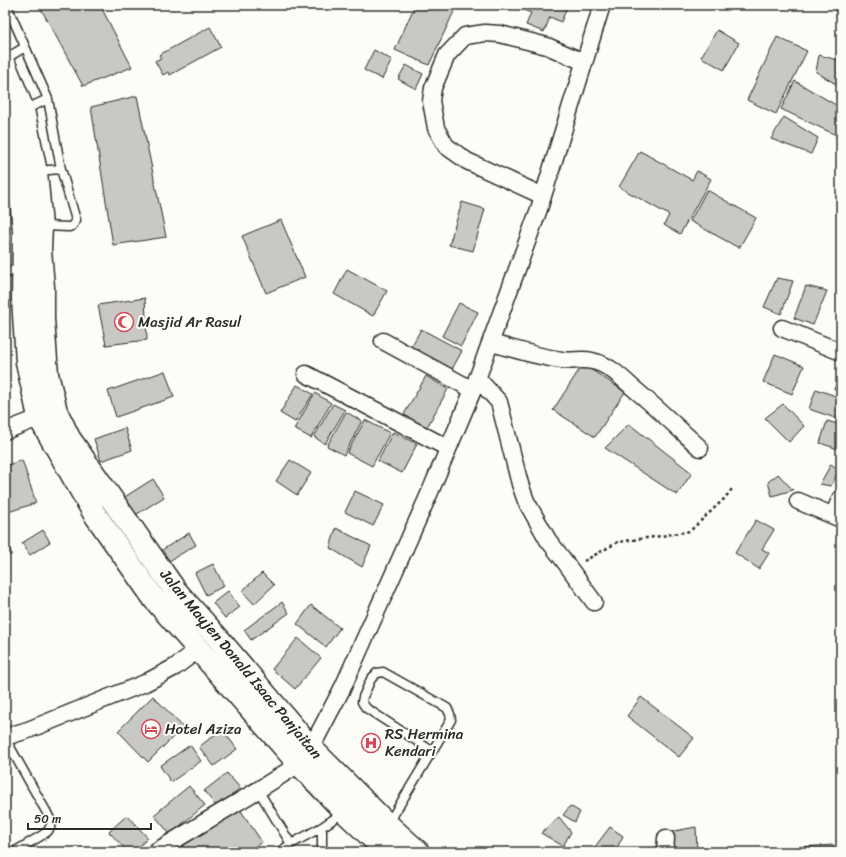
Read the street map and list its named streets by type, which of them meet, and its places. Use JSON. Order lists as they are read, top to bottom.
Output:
{
  "streets": {
    "highway": ["Jalan Mayjen Donald Isaac Panjaitan"]
  },
  "places": {
    "mosque": ["Masjid Ar Rasul"],
    "hotel": ["Hotel Aziza"],
    "hospital": ["RS Hermina Kendari"]
  },
  "scale_bar": "50 m"
}
